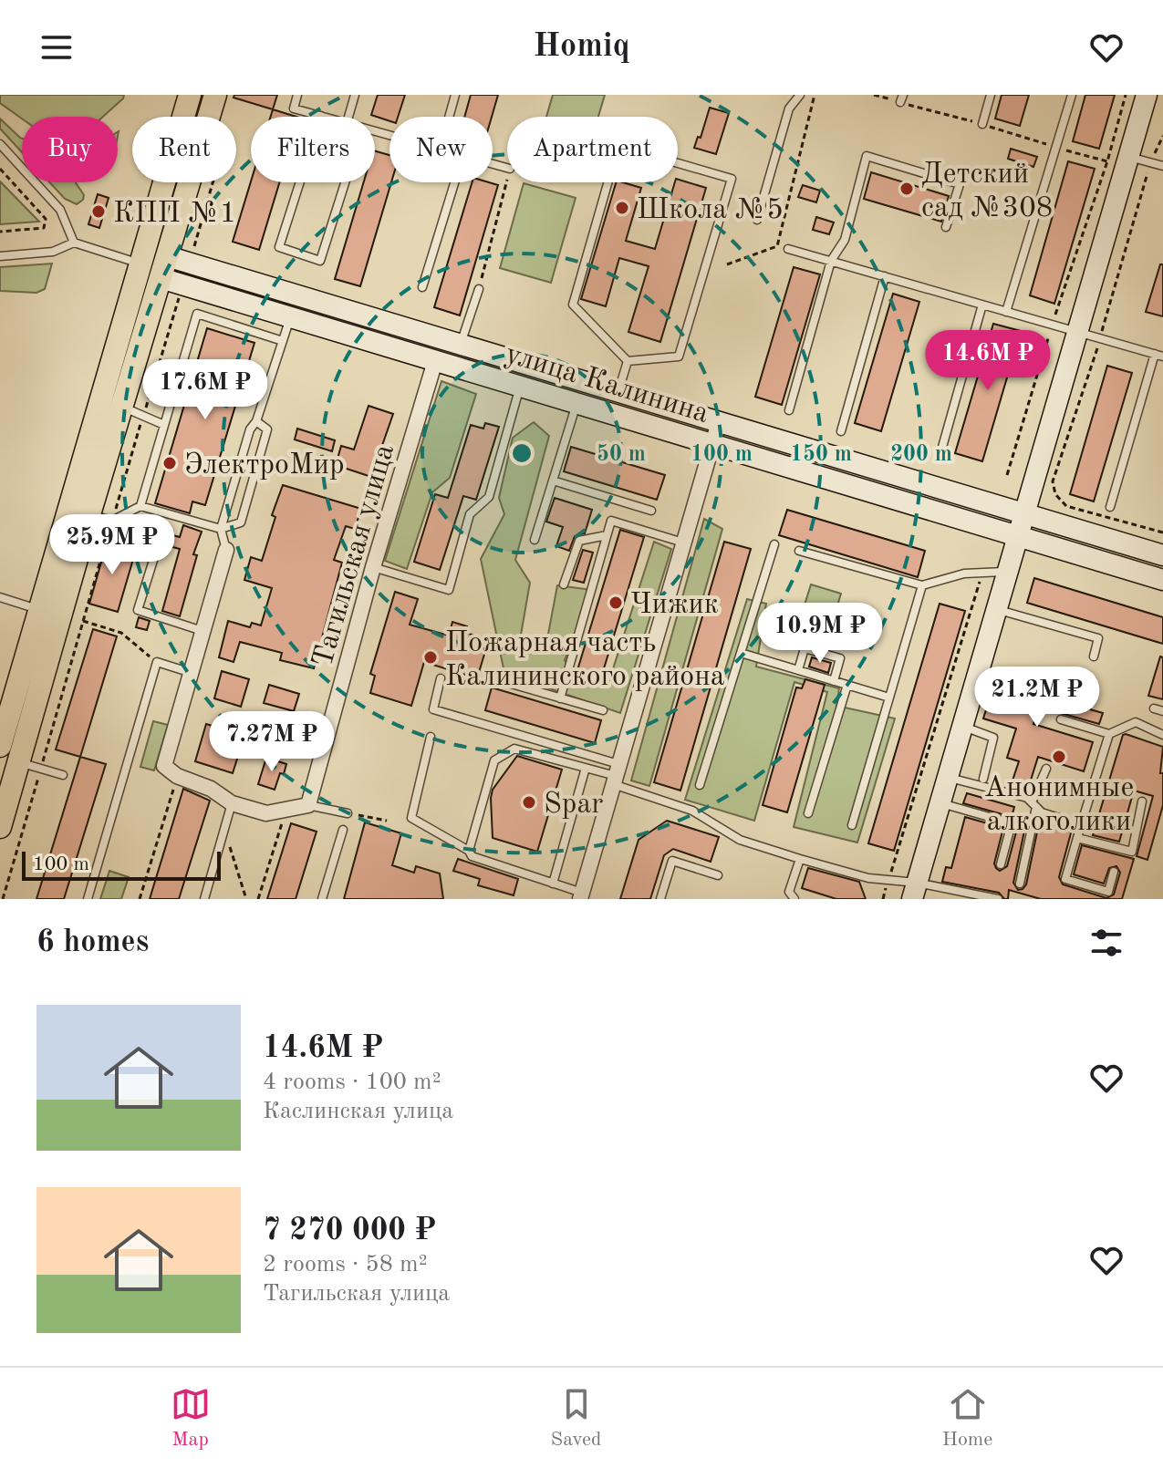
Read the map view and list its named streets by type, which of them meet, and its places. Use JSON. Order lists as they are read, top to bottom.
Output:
{
  "streets": {
    "main road": ["улица Калинина"],
    "street": ["Тагильская улица"]
  },
  "crossings": [
    ["улица Калинина", "Тагильская улица"]
  ],
  "places": [
    "Детский сад №308",
    "Школа №5",
    "КПП №1",
    "ЭлектроМир",
    "Чижик",
    "Пожарная часть Калининского района",
    "Анонимные алкоголики",
    "Spar"
  ],
  "scale_bar": "100 m",
  "page": {
    "header": "Homiq",
    "chip": [
      "Buy",
      "Rent",
      "Filters",
      "New",
      "Apartment"
    ],
    "price": [
      "14.6M ₽",
      "17.6M ₽",
      "25.9M ₽",
      "10.9M ₽",
      "21.2M ₽",
      "7.27M ₽"
    ],
    "scale": "100 m",
    "heading": "6 homes",
    "list": [
      {
        "name": "14.6M ₽",
        "note": "4 rooms · 100 m² · Каслинская улица"
      },
      {
        "name": "7 270 000 ₽",
        "note": "2 rooms · 58 m² · Тагильская улица"
      }
    ],
    "tabs": ["Map", "Saved", "Home"]
  },
  "rings": [
    "50 m",
    "100 m",
    "150 m",
    "200 m"
  ]
}
